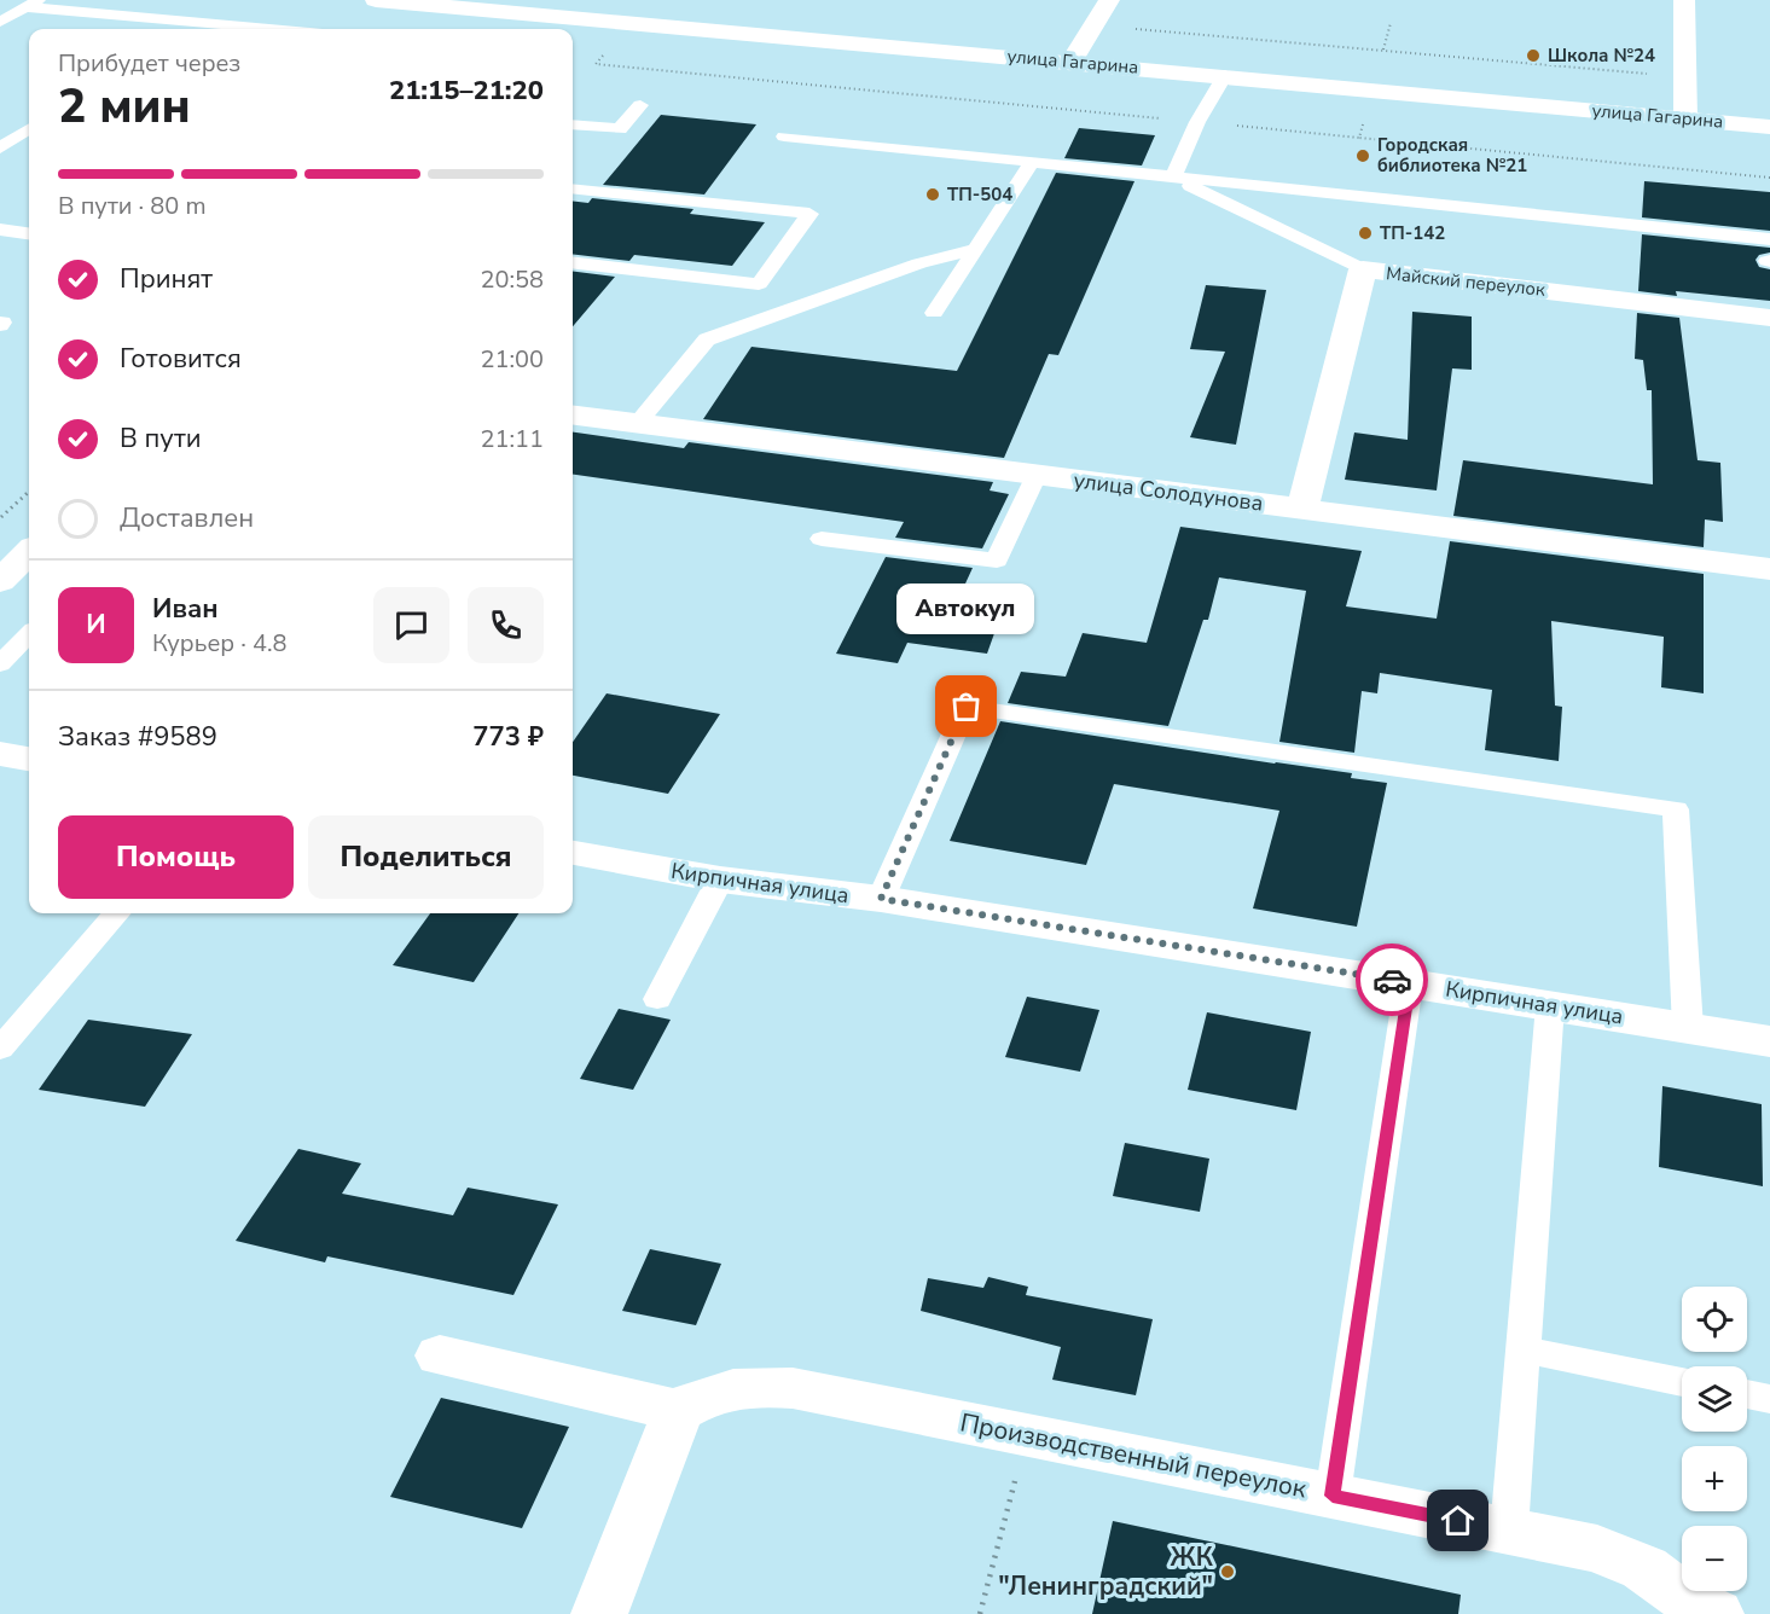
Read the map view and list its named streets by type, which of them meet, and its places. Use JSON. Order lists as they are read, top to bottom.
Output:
{
  "streets": {
    "street": [
      "улица Гагарина",
      "Майский переулок",
      "улица Солодунова",
      "Кирпичная улица",
      "Производственный переулок"
    ]
  },
  "crossings": [
    ["Майский переулок", "улица Солодунова"]
  ],
  "places": [
    "Школа №24",
    "Городская библиотека №21",
    "ТП-504",
    "ТП-142",
    "Автокул",
    "ЖК \"Ленинградский\""
  ],
  "page": {
    "heading": ["2 мин", "Прибудет через", "21:15–21:20"],
    "panel": [
      "Иван",
      "Курьер · 4.8",
      "Заказ #9589",
      "773 ₽"
    ],
    "bar": "В пути · 80 m",
    "list": [
      ["Принят", "20:58"],
      ["Готовится", "21:00"],
      ["В пути", "21:11"],
      "Доставлен"
    ],
    "bubble": "Автокул",
    "round": "И",
    "buttons": ["Помощь", "Поделиться"],
    "map_buttons": ["+", "−"]
  }
}
